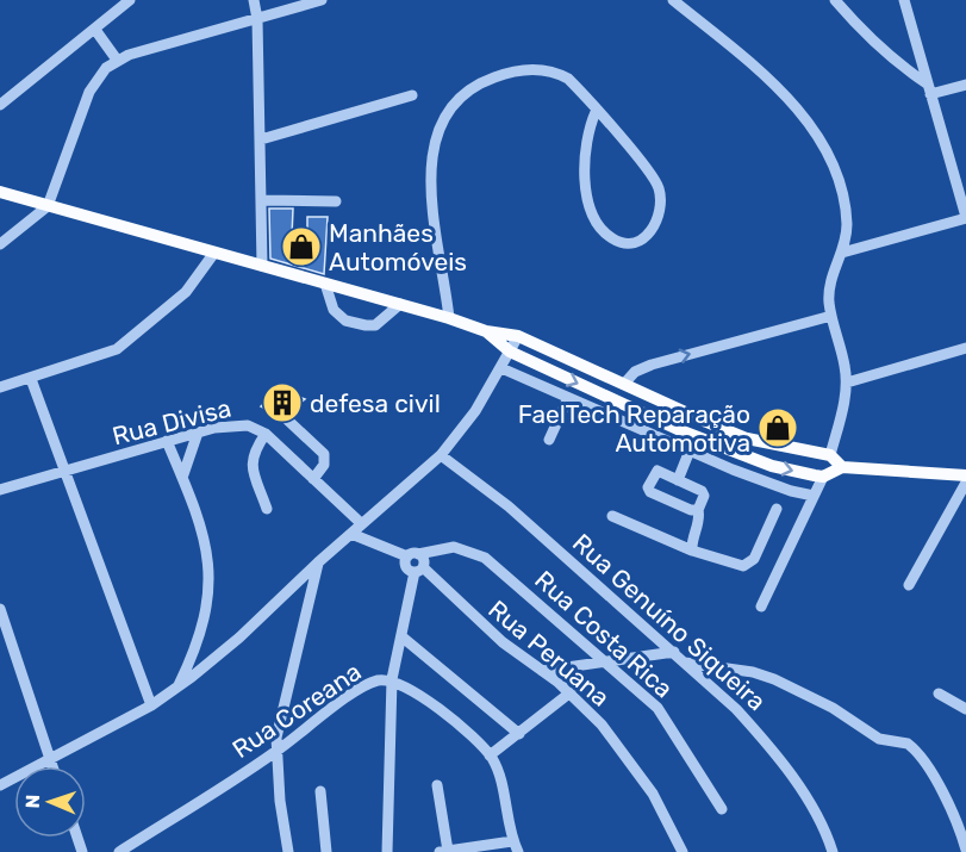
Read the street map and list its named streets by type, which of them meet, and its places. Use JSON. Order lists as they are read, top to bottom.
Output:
{
  "streets": {
    "street": [
      "Rua Divisa",
      "Rua Genuíno Siqueira",
      "Rua Costa Rica",
      "Rua Peruana",
      "Rua Coreana"
    ]
  },
  "places": {
    "shop": ["Manhães Automóveis", "FaelTech Reparação Automotiva"],
    "building": ["defesa civil"]
  },
  "north": "left"
}
